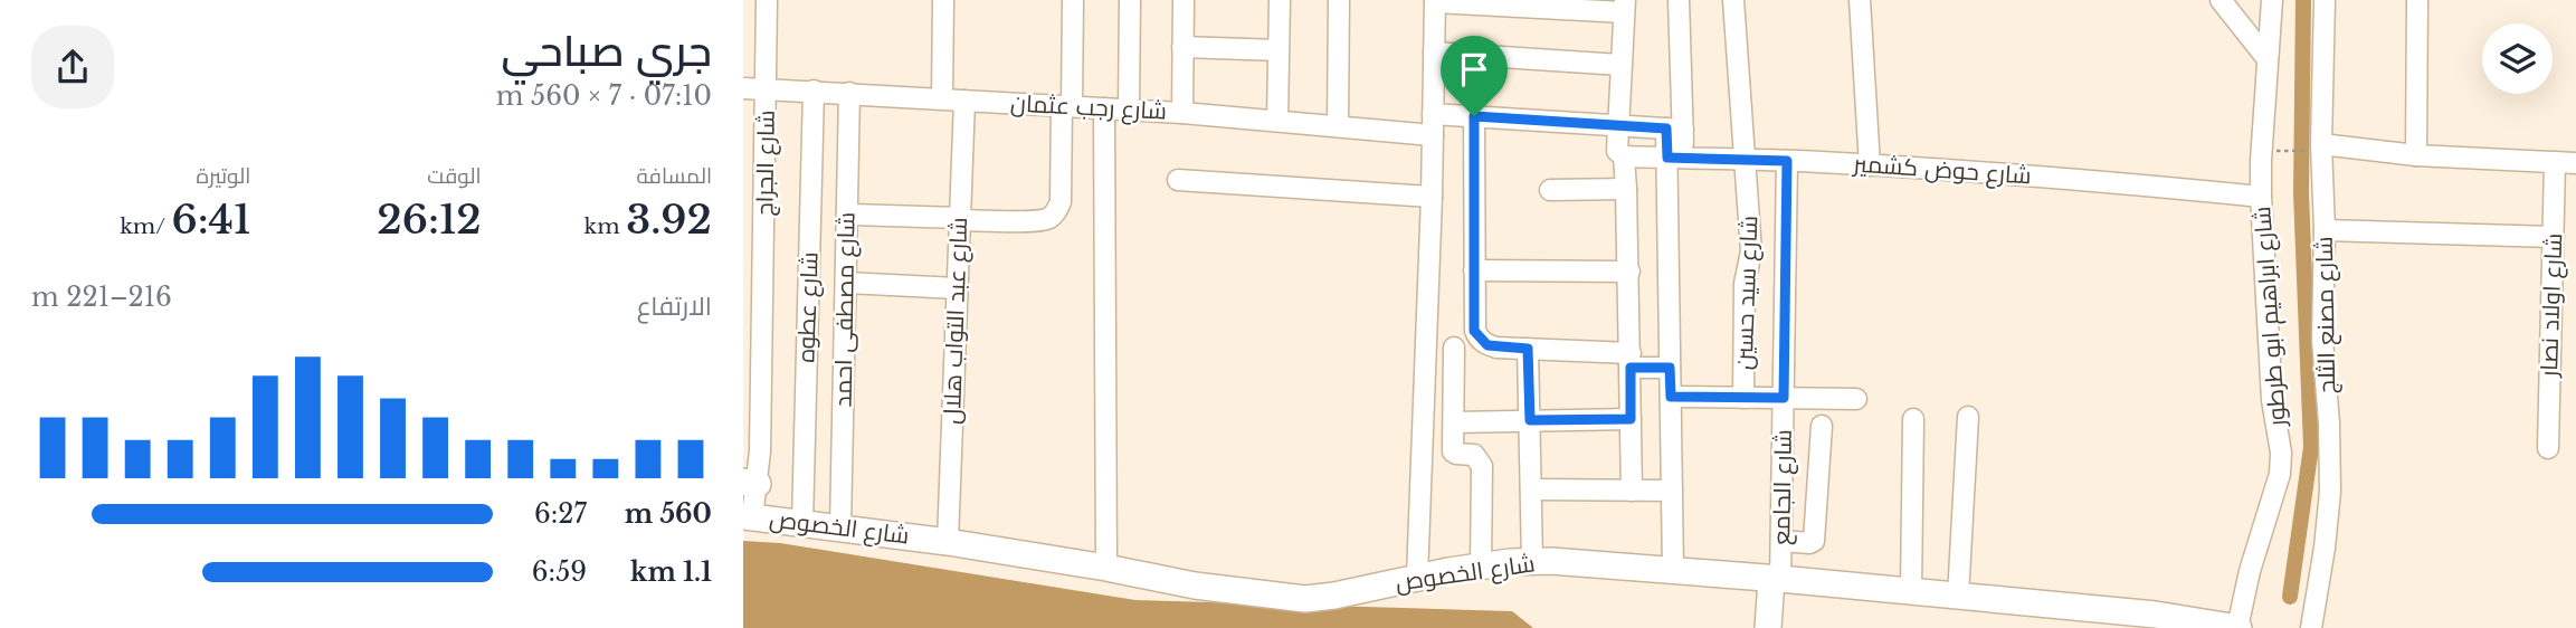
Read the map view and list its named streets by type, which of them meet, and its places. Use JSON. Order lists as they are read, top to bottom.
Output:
{
  "streets": {
    "main road": ["شارع الخصوص"],
    "street": [
      "شارع رجب عثمان",
      "شارع الجراج",
      "شارع حوض كشمير",
      "شارع سيد حسين",
      "شارع اولاد نصار",
      "شارع عطوه",
      "شارع مصطفى احمد",
      "شارع مصنع الثلج",
      "شارع ابراهيم ابو طرطور",
      "شارع عبد التواب هلال",
      "شارع الجامع"
    ]
  },
  "crossings": [
    ["شارع رجب عثمان", "شارع الجراج"],
    ["شارع رجب عثمان", "شارع عطوه"],
    ["شارع رجب عثمان", "شارع مصطفى احمد"],
    ["شارع رجب عثمان", "شارع عبد التواب هلال"],
    ["شارع الجراج", "شارع الخصوص"],
    ["شارع حوض كشمير", "شارع سيد حسين"],
    ["شارع حوض كشمير", "شارع ابراهيم ابو طرطور"],
    ["شارع حوض كشمير", "شارع الجامع"],
    ["شارع عطوه", "شارع الخصوص"],
    ["شارع مصطفى احمد", "شارع الخصوص"],
    ["شارع ابراهيم ابو طرطور", "شارع الخصوص"],
    ["شارع عبد التواب هلال", "شارع الخصوص"],
    ["شارع الجامع", "شارع الخصوص"]
  ],
  "page": {
    "heading": ["جري صباحي", "07:10 · 7 × 560 m"],
    "stats": [
      ["المسافة", "3.92 km"],
      ["الوقت", "26:12"],
      ["الوتيرة", "6:41 /km"]
    ],
    "chart": ["الارتفاع", "216–221 m"],
    "list": [
      {
        "name": "560 m",
        "note": "6:27"
      },
      {
        "name": "1.1 km",
        "note": "6:59"
      }
    ]
  }
}
